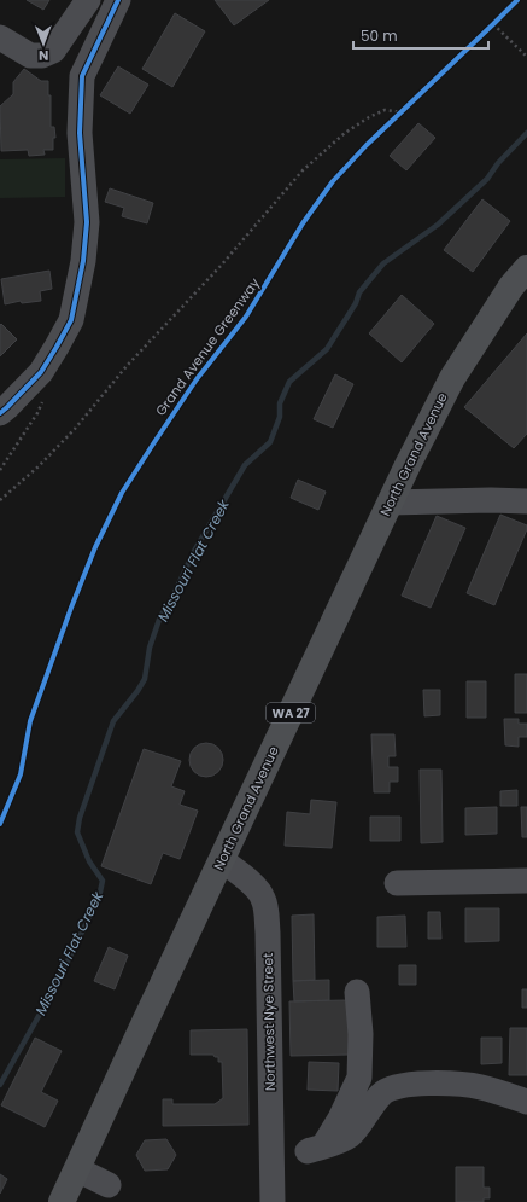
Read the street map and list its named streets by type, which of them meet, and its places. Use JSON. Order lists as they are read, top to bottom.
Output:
{
  "streets": {
    "main road": ["North Grand Avenue", "WA 27"],
    "street": ["Northwest Nye Street"],
    "cycle path": ["Grand Avenue Greenway"]
  },
  "crossings": [
    ["North Grand Avenue", "Northwest Nye Street"]
  ],
  "water": ["Missouri Flat Creek"],
  "scale_bar": "50 m",
  "north": "bottom"
}
